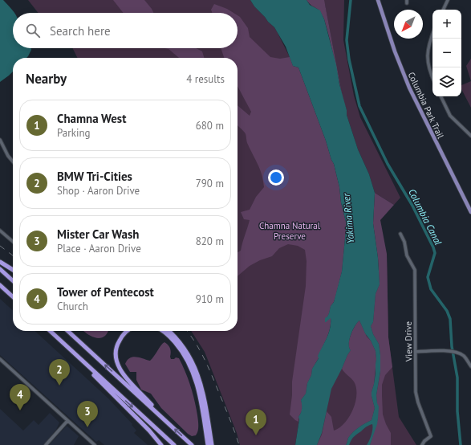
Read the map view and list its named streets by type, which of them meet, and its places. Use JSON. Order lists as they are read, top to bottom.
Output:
{
  "streets": {
    "main road": ["Columbia Park Trail"],
    "street": ["View Drive"]
  },
  "water": ["Columbia Canal", "Yakima River"],
  "parks": ["Chamna Natural Preserve"],
  "north": "bottom left",
  "page": {
    "map_buttons": ["+", "−"],
    "search": "Search here",
    "heading": ["Nearby", "4 results"],
    "list": [
      {
        "mark": "1",
        "name": "Chamna West",
        "note": "Parking",
        "value": "680 m"
      },
      {
        "mark": "2",
        "name": "BMW Tri-Cities",
        "note": "Shop · Aaron Drive",
        "value": "790 m"
      },
      {
        "mark": "3",
        "name": "Mister Car Wash",
        "note": "Place · Aaron Drive",
        "value": "820 m"
      },
      {
        "mark": "4",
        "name": "Tower of Pentecost",
        "note": "Church",
        "value": "910 m"
      }
    ],
    "pins": [
      "2",
      "4",
      "3",
      "1"
    ]
  }
}
